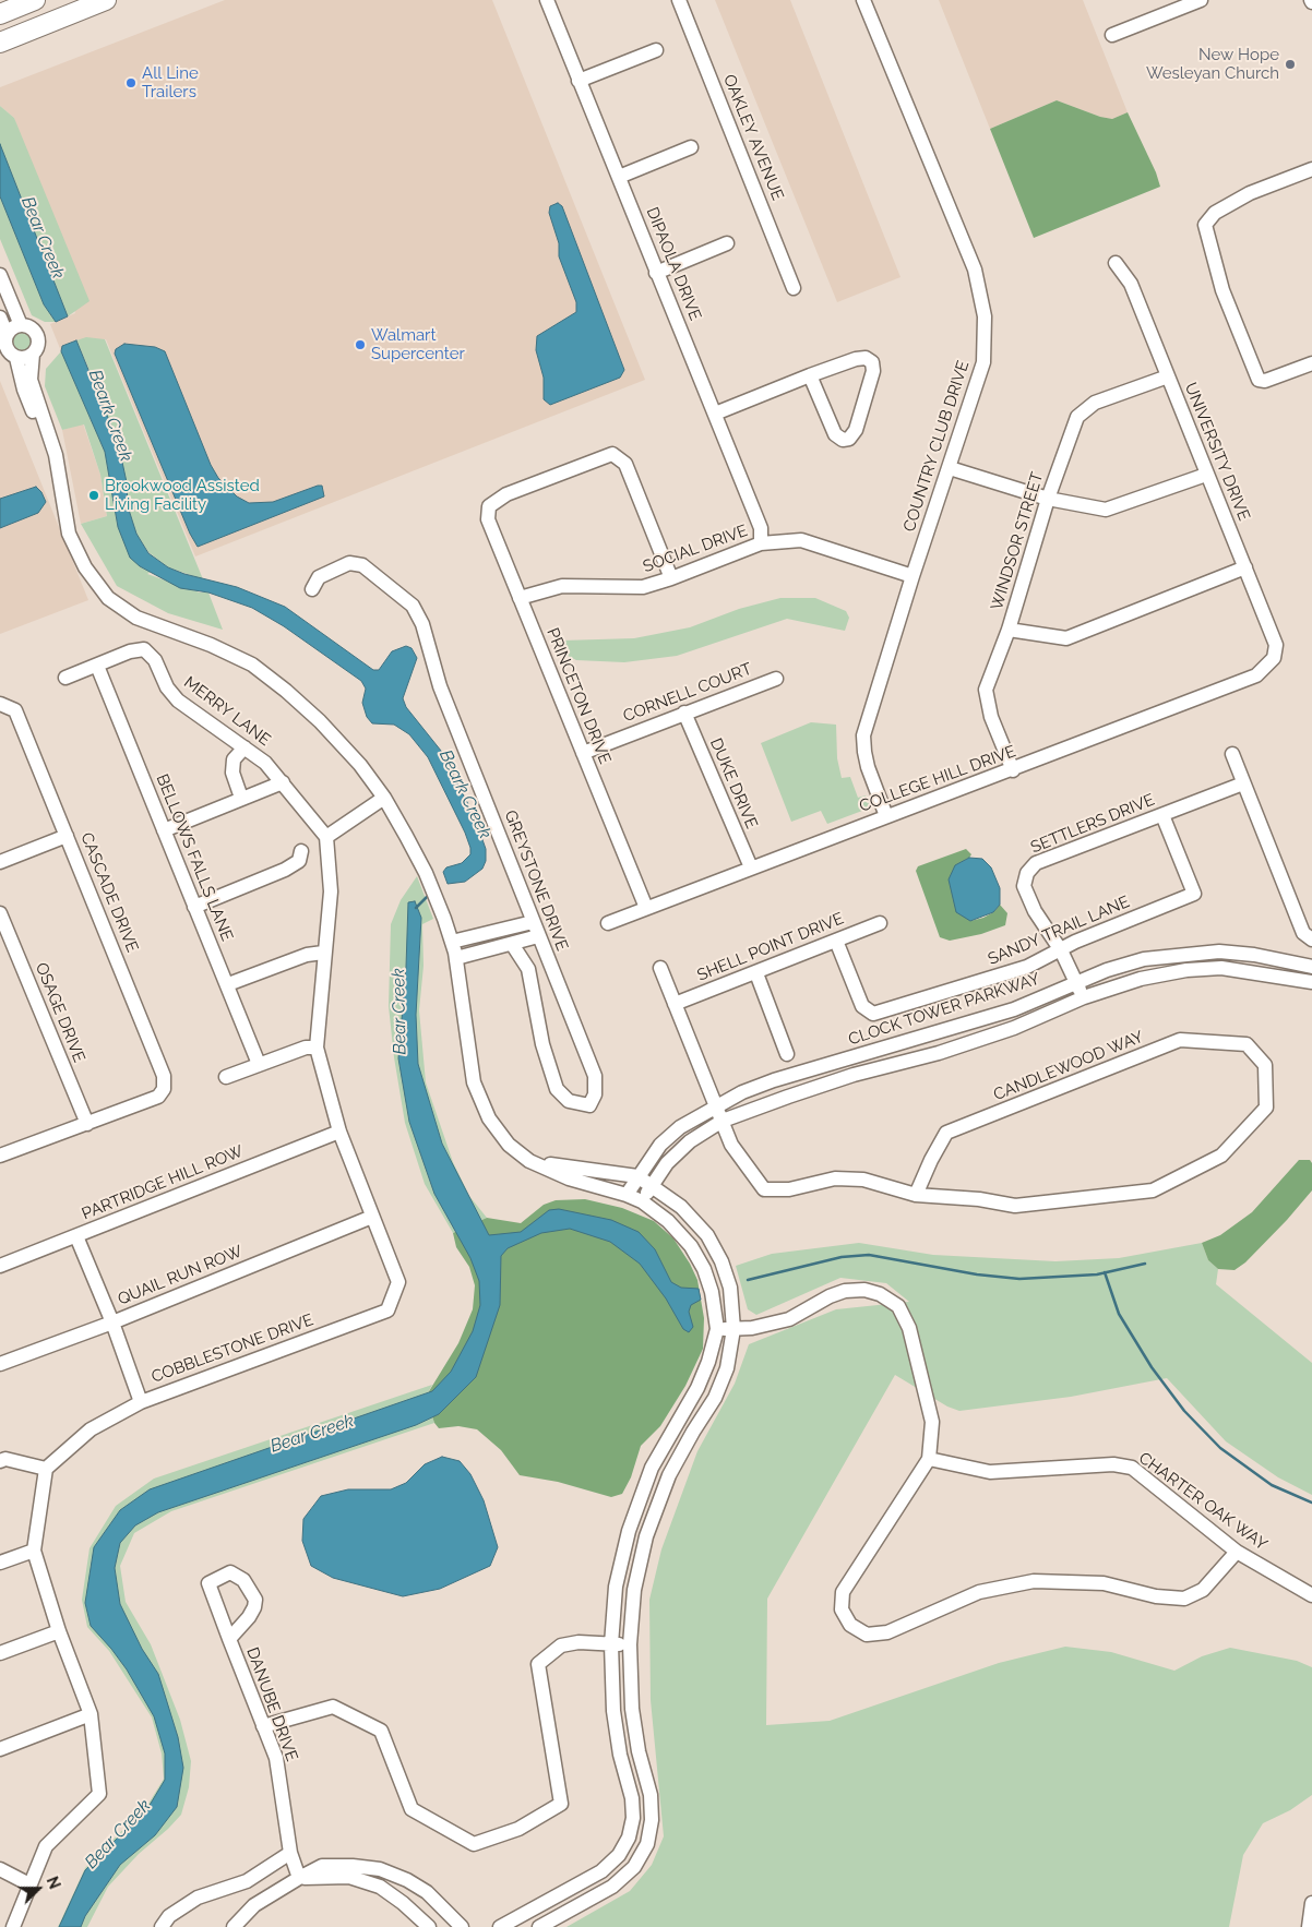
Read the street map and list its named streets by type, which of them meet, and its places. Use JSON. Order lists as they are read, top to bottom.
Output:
{
  "streets": {
    "street": [
      "OAKLEY AVENUE",
      "DIPAOLA DRIVE",
      "COUNTRY CLUB DRIVE",
      "UNIVERSITY DRIVE",
      "WINDSOR STREET",
      "SOCIAL DRIVE",
      "CORNELL COURT",
      "PRINCETON DRIVE",
      "MERRY LANE",
      "COLLEGE HILL DRIVE",
      "DUKE DRIVE",
      "SETTLERS DRIVE",
      "BELLOWS FALLS LANE",
      "GREYSTONE DRIVE",
      "CASCADE DRIVE",
      "SANDY TRAIL LANE",
      "SHELL POINT DRIVE",
      "CLOCK TOWER PARKWAY",
      "OSAGE DRIVE",
      "CANDLEWOOD WAY",
      "PARTRIDGE HILL ROW",
      "QUAIL RUN ROW",
      "COBBLESTONE DRIVE",
      "CHARTER OAK WAY",
      "DANUBE DRIVE"
    ]
  },
  "crossings": [
    ["DIPAOLA DRIVE", "SOCIAL DRIVE"],
    ["COUNTRY CLUB DRIVE", "SOCIAL DRIVE"],
    ["COUNTRY CLUB DRIVE", "COLLEGE HILL DRIVE"],
    ["UNIVERSITY DRIVE", "WINDSOR STREET"],
    ["UNIVERSITY DRIVE", "COLLEGE HILL DRIVE"],
    ["WINDSOR STREET", "COLLEGE HILL DRIVE"],
    ["SOCIAL DRIVE", "PRINCETON DRIVE"],
    ["CORNELL COURT", "PRINCETON DRIVE"],
    ["CORNELL COURT", "DUKE DRIVE"],
    ["PRINCETON DRIVE", "COLLEGE HILL DRIVE"],
    ["MERRY LANE", "BELLOWS FALLS LANE"],
    ["MERRY LANE", "COBBLESTONE DRIVE"],
    ["COLLEGE HILL DRIVE", "DUKE DRIVE"],
    ["SETTLERS DRIVE", "SANDY TRAIL LANE"],
    ["SETTLERS DRIVE", "CLOCK TOWER PARKWAY"],
    ["CASCADE DRIVE", "OSAGE DRIVE"],
    ["SANDY TRAIL LANE", "SHELL POINT DRIVE"],
    ["PARTRIDGE HILL ROW", "COBBLESTONE DRIVE"],
    ["QUAIL RUN ROW", "COBBLESTONE DRIVE"]
  ],
  "water": ["Bear Creek", "Beark Creek"],
  "places": [
    "New Hope Wesleyan Church",
    "All Line Trailers",
    "Walmart Supercenter",
    "Brookwood Assisted Living Facility"
  ],
  "north": "right"
}
